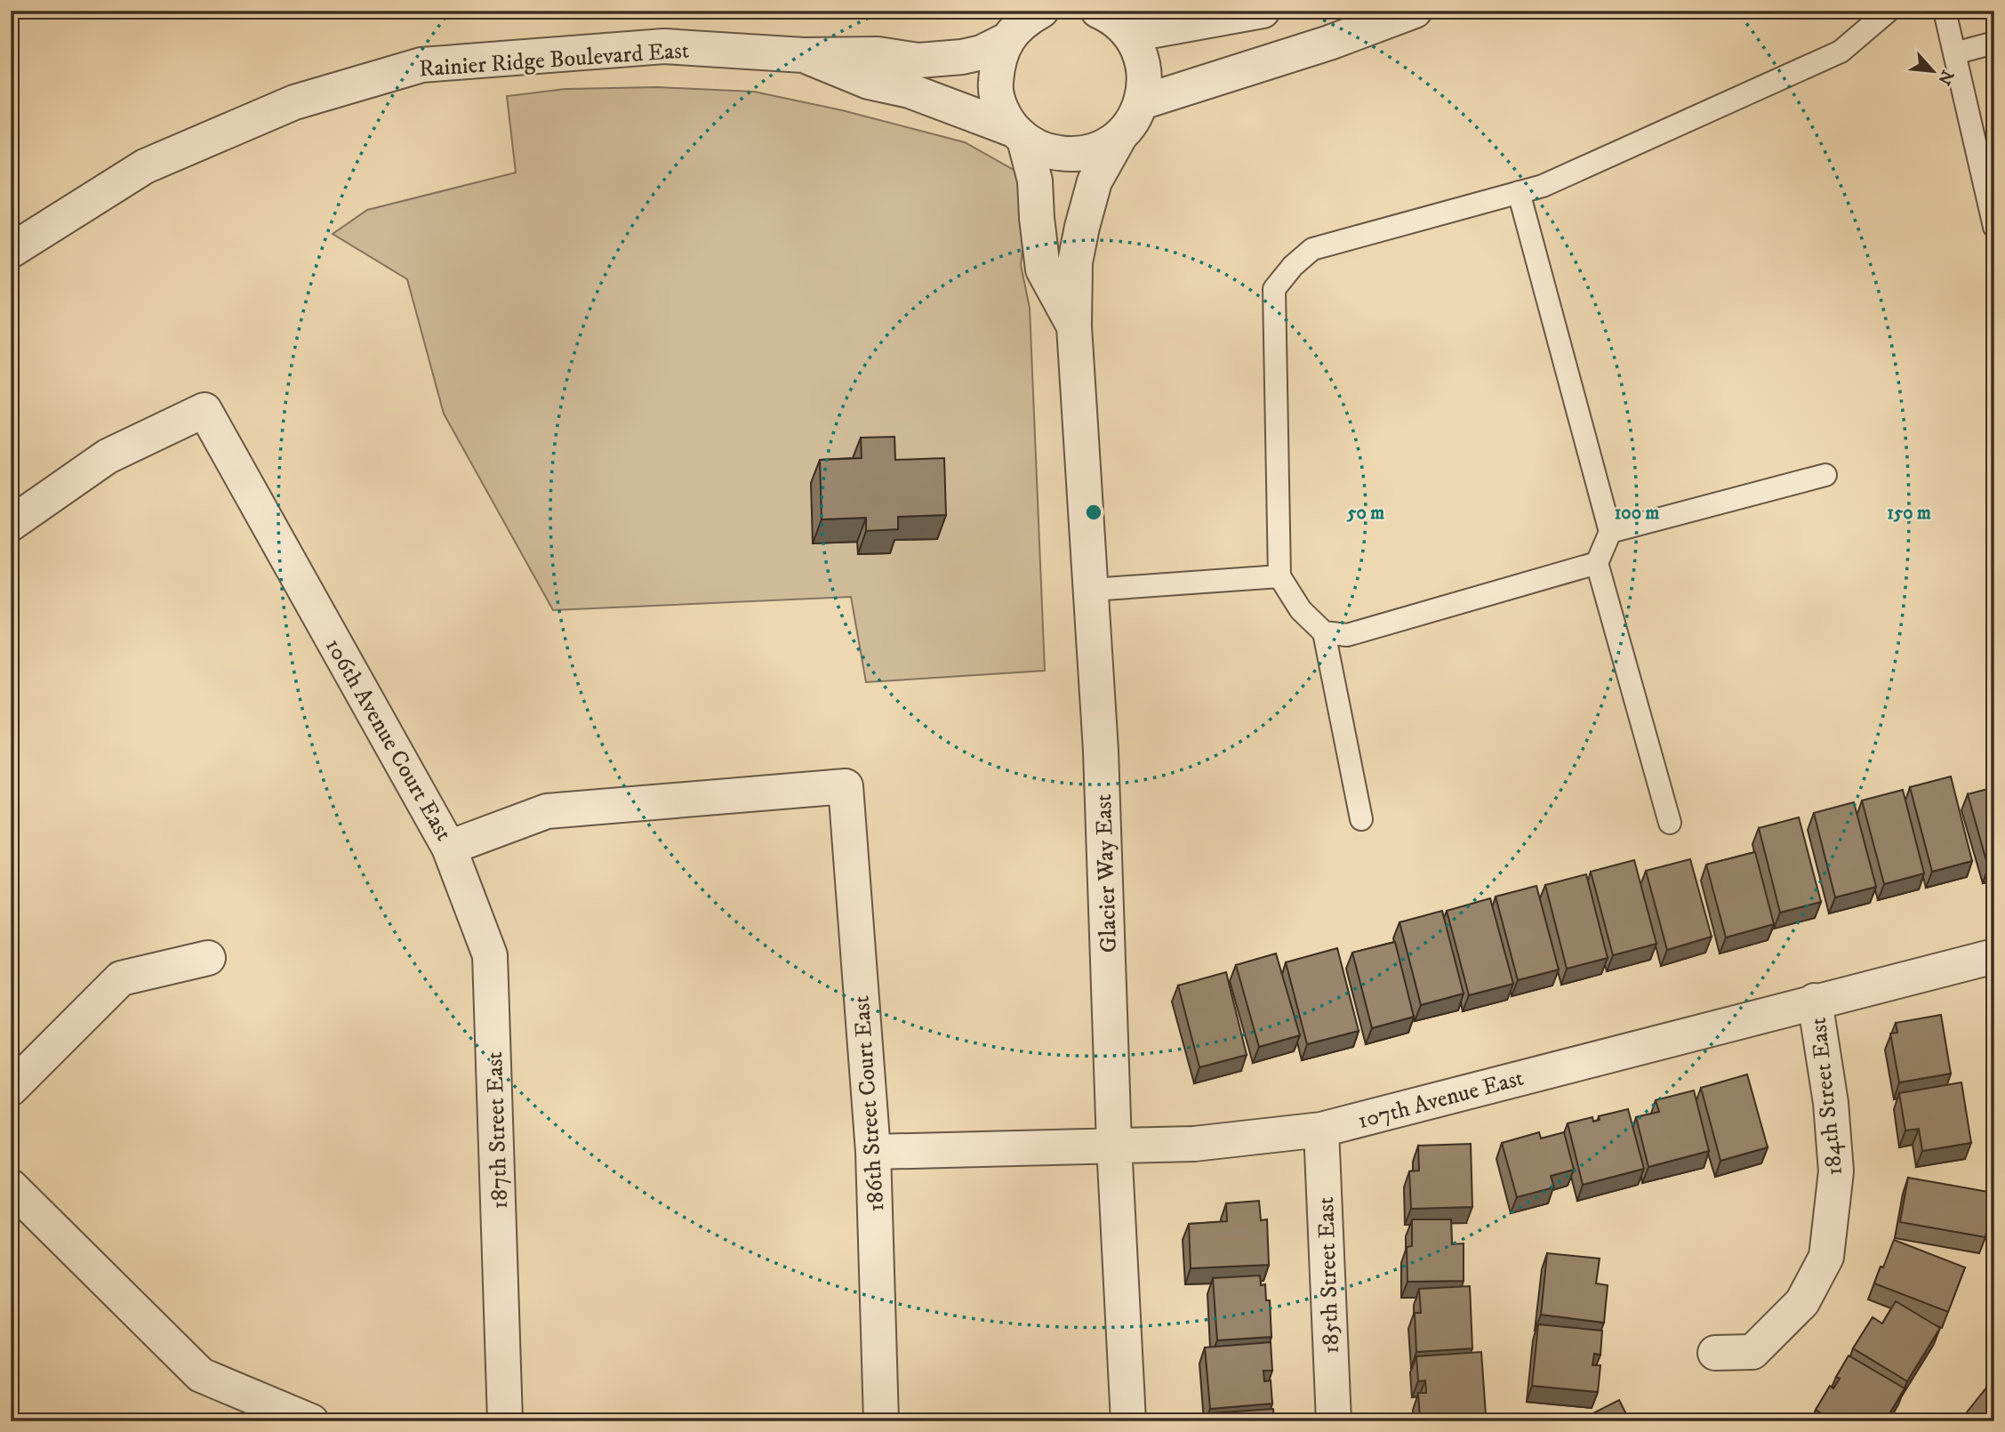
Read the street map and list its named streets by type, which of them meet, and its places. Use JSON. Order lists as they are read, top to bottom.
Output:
{
  "streets": {
    "street": [
      "Rainier Ridge Boulevard East",
      "106th Avenue Court East",
      "Glacier Way East",
      "184th Street East",
      "107th Avenue East",
      "186th Street Court East",
      "187th Street East",
      "185th Street East"
    ]
  },
  "crossings": [
    ["Rainier Ridge Boulevard East", "Glacier Way East"],
    ["106th Avenue Court East", "186th Street Court East"],
    ["106th Avenue Court East", "187th Street East"],
    ["Glacier Way East", "107th Avenue East"],
    ["184th Street East", "107th Avenue East"],
    ["107th Avenue East", "186th Street Court East"],
    ["107th Avenue East", "185th Street East"]
  ],
  "north": "bottom right",
  "rings": ["50 m", "100 m", "150 m"]
}
